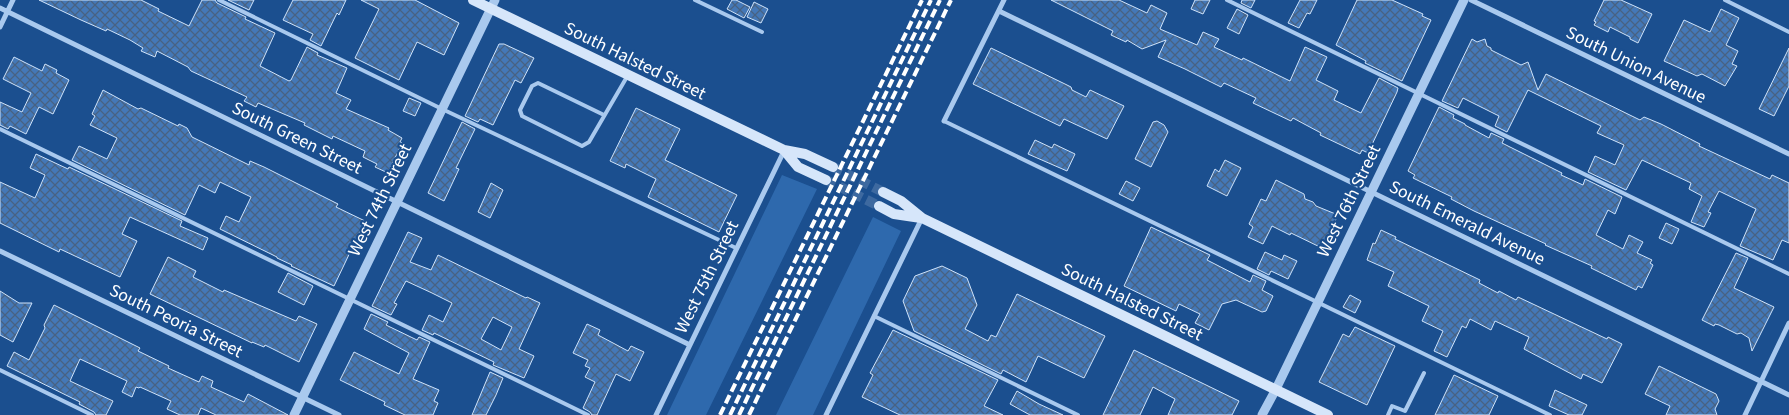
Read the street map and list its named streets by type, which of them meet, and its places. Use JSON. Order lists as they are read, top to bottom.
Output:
{
  "streets": {
    "main road": ["South Halsted Street"],
    "street": [
      "South Union Avenue",
      "South Green Street",
      "West 74th Street",
      "West 76th Street",
      "South Emerald Avenue",
      "West 75th Street",
      "South Peoria Street"
    ]
  },
  "crossings": [
    ["South Halsted Street", "West 74th Street"],
    ["South Halsted Street", "West 76th Street"],
    ["South Halsted Street", "West 75th Street"],
    ["South Green Street", "West 74th Street"],
    ["South Green Street", "West 75th Street"],
    ["West 74th Street", "South Peoria Street"],
    ["West 76th Street", "South Emerald Avenue"]
  ]
}
